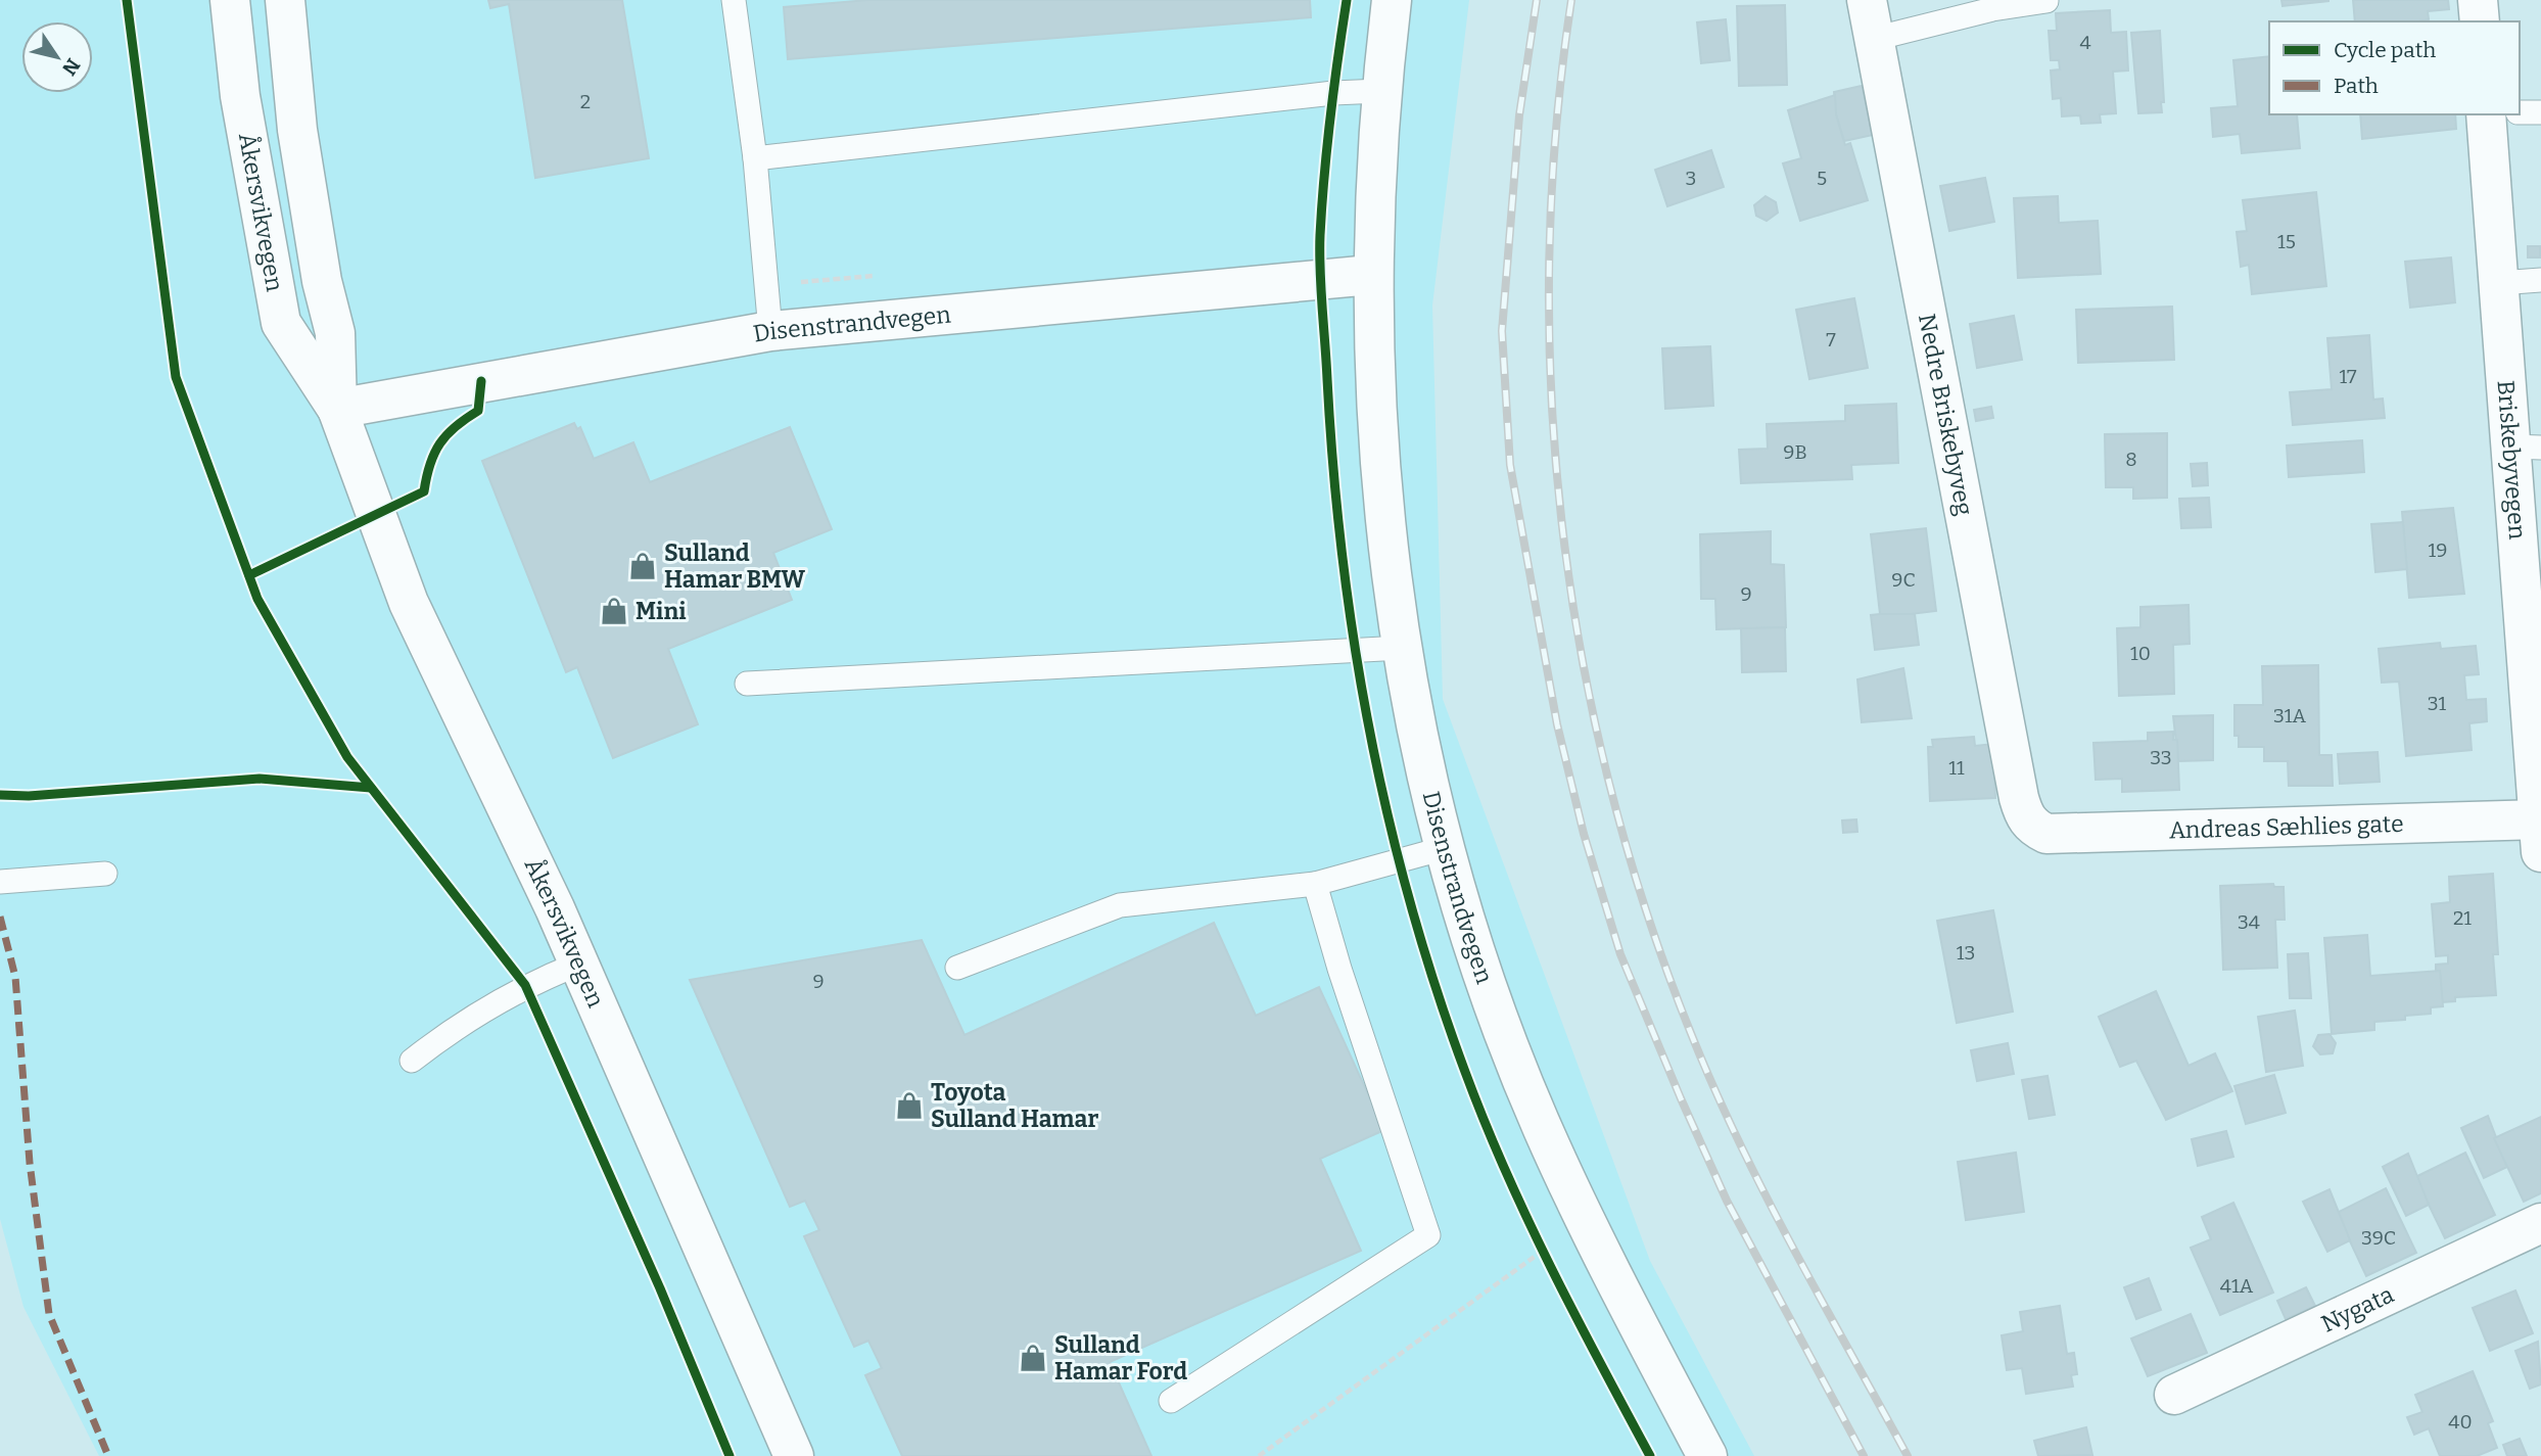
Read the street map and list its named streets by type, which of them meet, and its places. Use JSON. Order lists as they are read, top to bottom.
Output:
{
  "streets": {
    "street": [
      "Åkersvikvegen",
      "Disenstrandvegen",
      "Nedre Briskebyveg",
      "Briskebyvegen",
      "Andreas Sæhlies gate",
      "Nygata"
    ]
  },
  "crossings": [
    ["Åkersvikvegen", "Disenstrandvegen"],
    ["Nedre Briskebyveg", "Andreas Sæhlies gate"],
    ["Briskebyvegen", "Andreas Sæhlies gate"]
  ],
  "places": {
    "shop": [
      "Sulland Hamar BMW",
      "Mini",
      "Toyota Sulland Hamar",
      "Sulland Hamar Ford"
    ]
  },
  "house_numbers": [
    "4",
    "2",
    "3",
    "5",
    "15",
    "7",
    "17",
    "9B",
    "8",
    "19",
    "9C",
    "9",
    "10",
    "31",
    "31A",
    "33",
    "11",
    "21",
    "34",
    "13",
    "9",
    "39C",
    "41A",
    "40"
  ],
  "legend": ["Cycle path", "Path"],
  "north": "bottom right"
}
